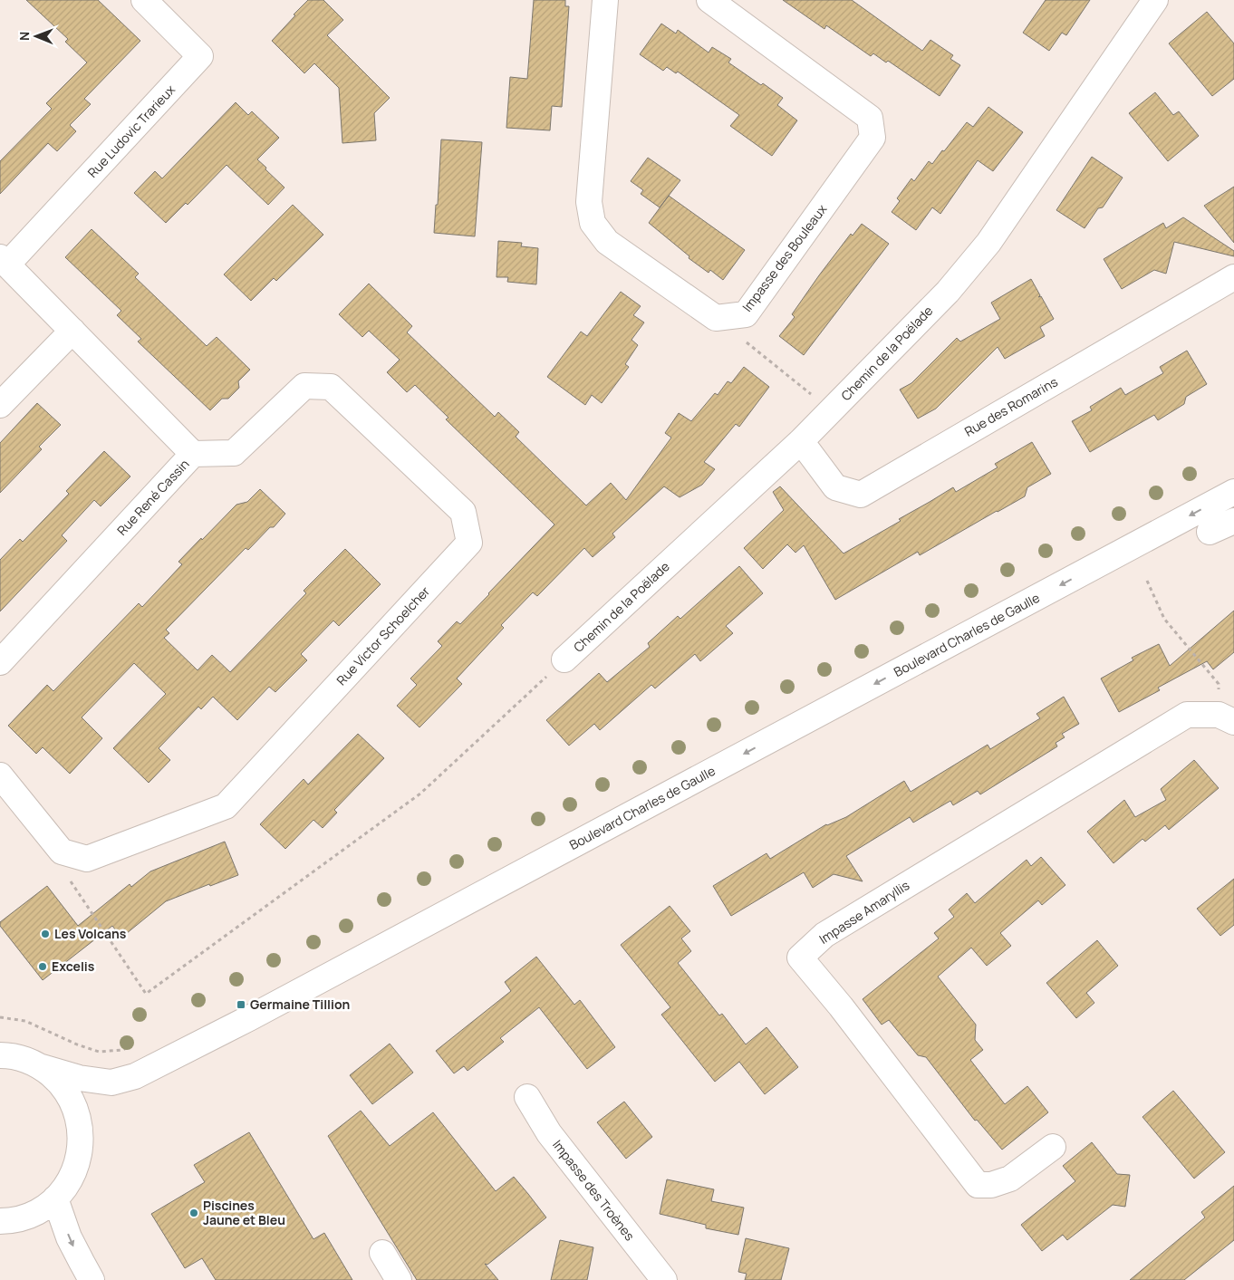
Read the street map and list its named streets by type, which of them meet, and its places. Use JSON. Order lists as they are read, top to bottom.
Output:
{
  "streets": {
    "street": [
      "Rue Ludovic Trarieux",
      "Impasse des Bouleaux",
      "Chemin de la Poëlade",
      "Rue des Romarins",
      "Rue René Cassin",
      "Boulevard Charles de Gaulle",
      "Rue Victor Schoelcher",
      "Impasse Amaryllis",
      "Impasse des Troènes"
    ]
  },
  "crossings": [
    ["Rue Ludovic Trarieux", "Rue René Cassin"],
    ["Chemin de la Poëlade", "Rue des Romarins"],
    ["Rue René Cassin", "Rue Victor Schoelcher"]
  ],
  "one_way": ["Boulevard Charles de Gaulle"],
  "places": {
    "other": ["Les Volcans", "Excelis", "Piscines Jaune et Bleu"],
    "transit": ["Germaine Tillion"]
  },
  "north": "left"
}
